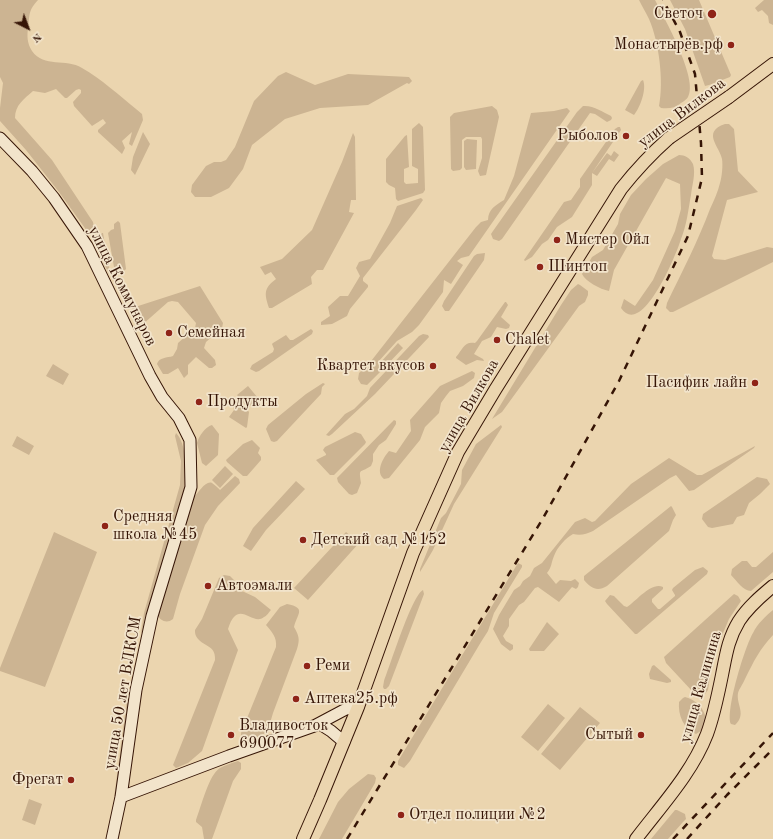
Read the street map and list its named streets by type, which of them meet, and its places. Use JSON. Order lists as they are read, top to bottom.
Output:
{
  "streets": {
    "main road": [
      "улица Вилкова",
      "улица Коммунаров",
      "улица Калинина",
      "улица 50 лет ВЛКСМ"
    ]
  },
  "crossings": [
    ["улица Коммунаров", "улица 50 лет ВЛКСМ"]
  ],
  "places": [
    "Светоч",
    "Монастырёв.рф",
    "Рыболов",
    "Мистер Ойл",
    "Шинтоп",
    "Семейная",
    "Chalet",
    "Квартет вкусов",
    "Пасифик лайн",
    "Продукты",
    "Средняя школа №45",
    "Детский сад №152",
    "Автоэмали",
    "Реми",
    "Аптека25.рф",
    "Владивосток 690077",
    "Сытый",
    "Фрегат",
    "Отдел полиции №2"
  ],
  "north": "bottom right"
}
